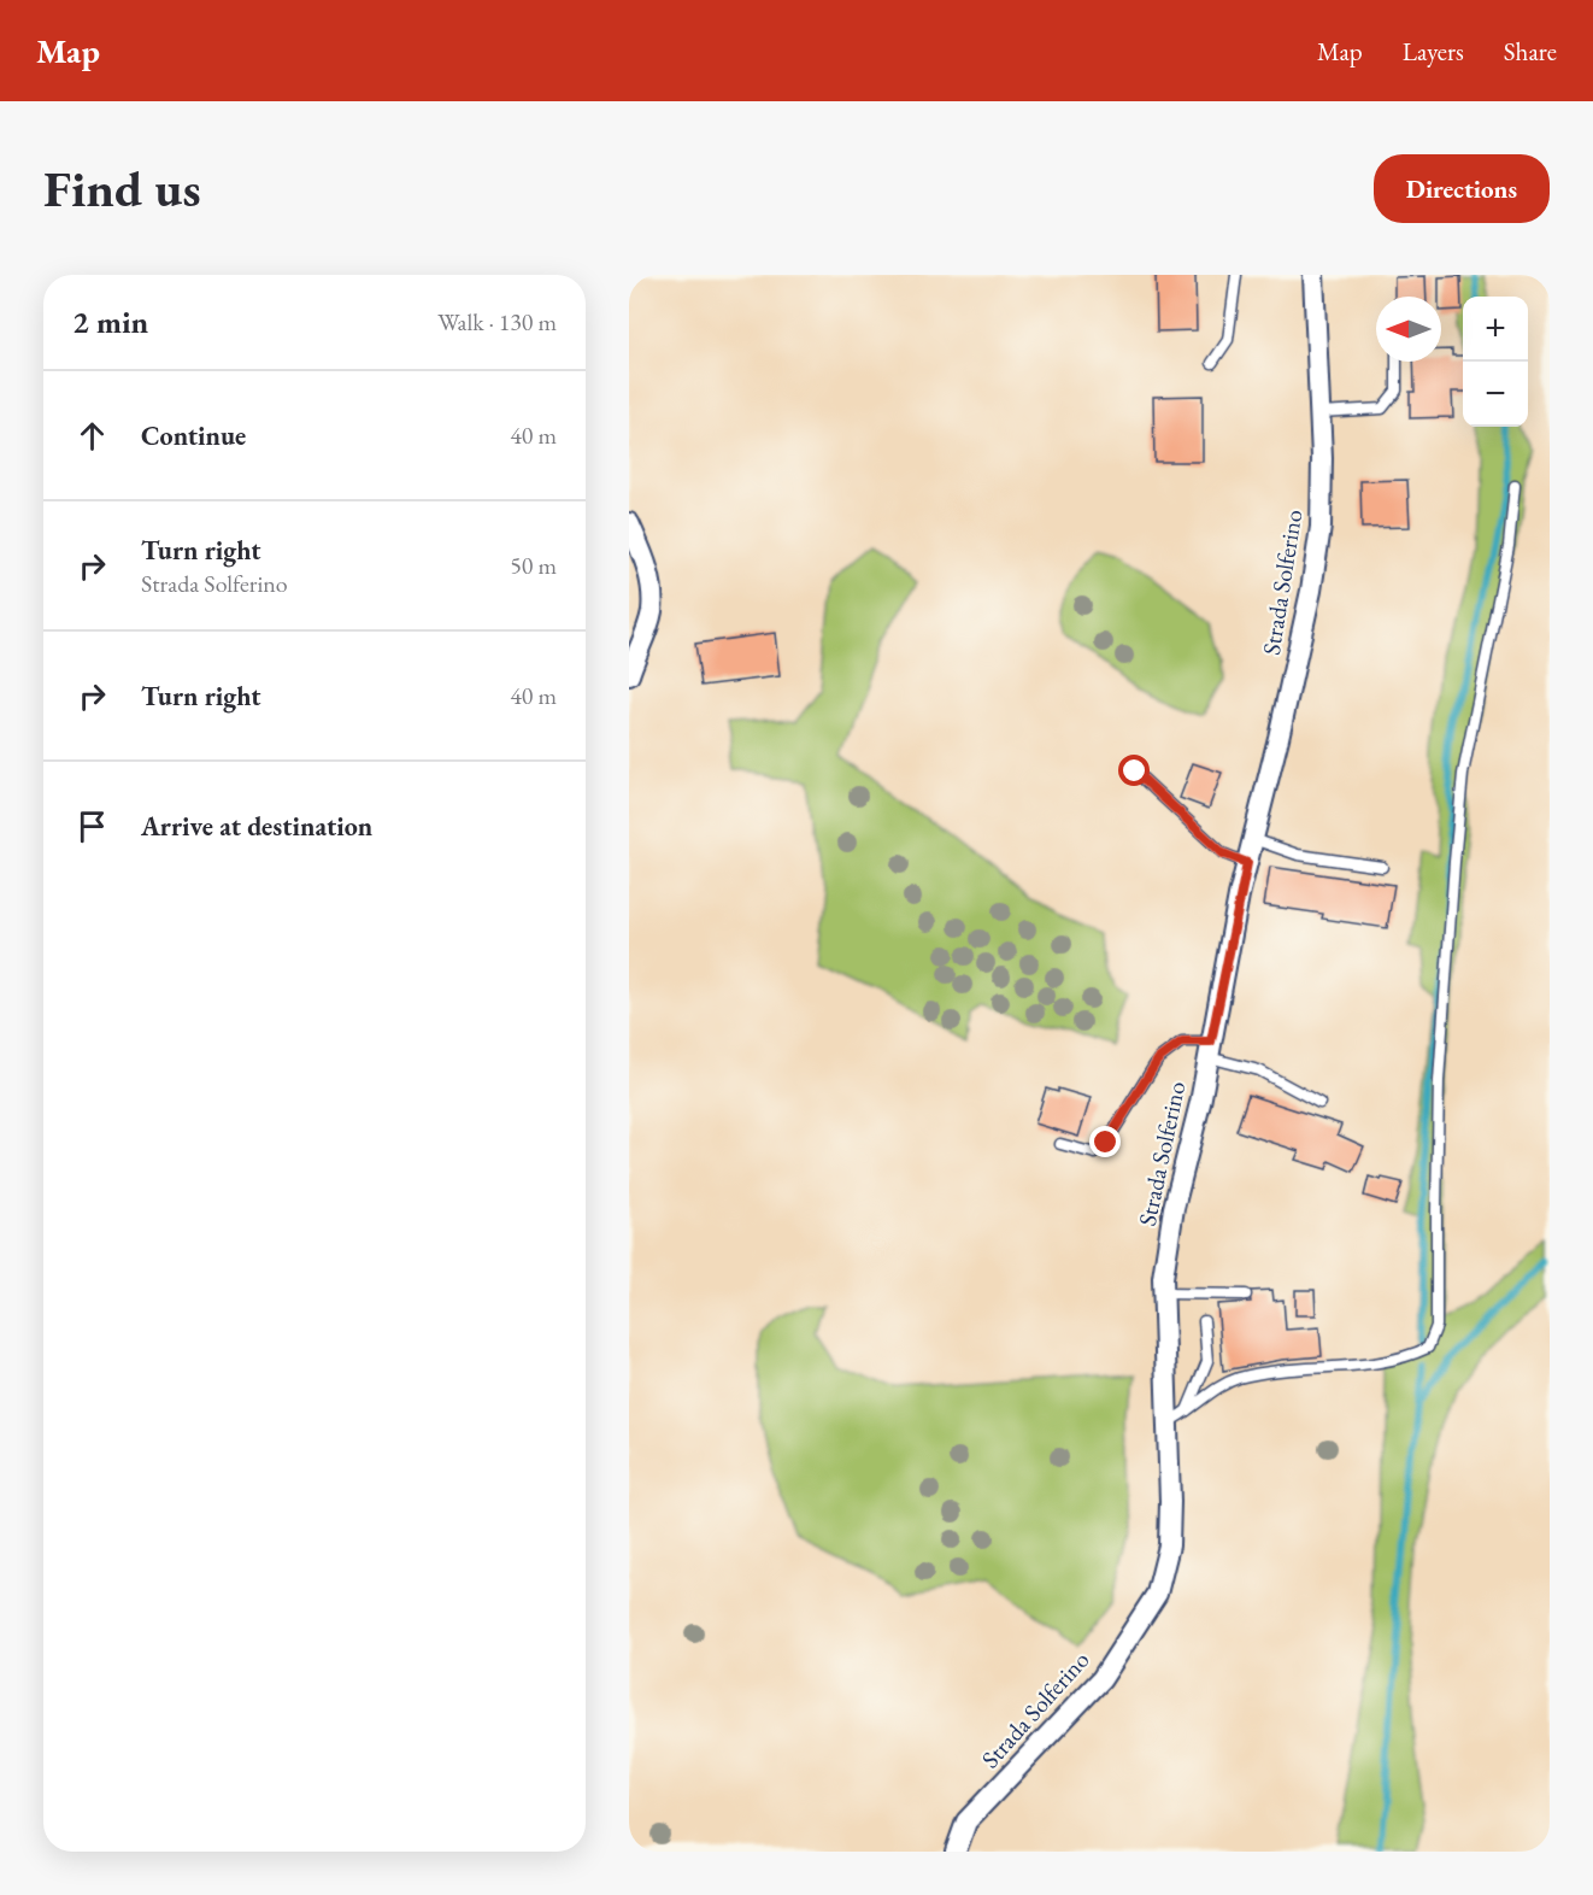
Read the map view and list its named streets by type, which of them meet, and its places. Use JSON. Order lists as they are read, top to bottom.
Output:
{
  "streets": {
    "street": ["Strada Solferino"]
  },
  "north": "left",
  "page": {
    "header": "Map",
    "nav": ["Map", "Layers", "Share"],
    "buttons": "Directions",
    "title": "Find us",
    "heading": ["2 min", "Walk · 130 m"],
    "map_buttons": ["+", "−"],
    "list": [
      ["Continue", "40 m"],
      ["Turn right", "Strada Solferino", "50 m"],
      ["Turn right", "40 m"],
      "Arrive at destination"
    ]
  }
}
